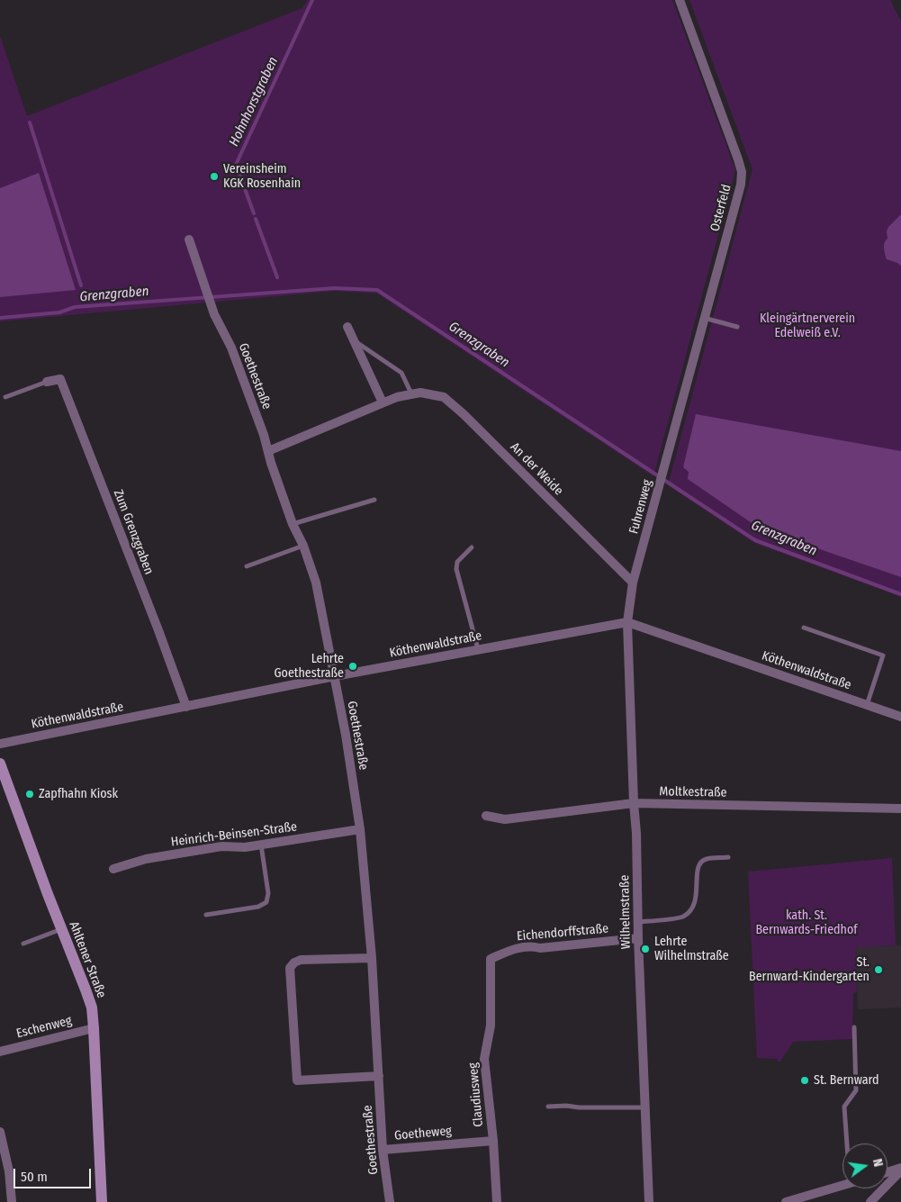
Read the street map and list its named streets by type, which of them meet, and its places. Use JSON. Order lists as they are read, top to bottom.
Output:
{
  "streets": {
    "main road": ["Ahltener Straße"],
    "street": [
      "Osterfeld",
      "Goethestraße",
      "An der Weide",
      "Fuhrenweg",
      "Zum Grenzgraben",
      "Köthenwaldstraße",
      "Moltkestraße",
      "Heinrich-Beinsen-Straße",
      "Wilhelmstraße",
      "Eichendorffstraße",
      "Eschenweg",
      "Claudiusweg",
      "Goetheweg"
    ]
  },
  "crossings": [
    ["Osterfeld", "Fuhrenweg"],
    ["Goethestraße", "An der Weide"],
    ["Goethestraße", "Köthenwaldstraße"],
    ["Goethestraße", "Heinrich-Beinsen-Straße"],
    ["Goethestraße", "Goetheweg"],
    ["An der Weide", "Fuhrenweg"],
    ["Fuhrenweg", "Köthenwaldstraße"],
    ["Fuhrenweg", "Wilhelmstraße"],
    ["Zum Grenzgraben", "Köthenwaldstraße"],
    ["Köthenwaldstraße", "Wilhelmstraße"],
    ["Moltkestraße", "Wilhelmstraße"],
    ["Wilhelmstraße", "Eichendorffstraße"],
    ["Eichendorffstraße", "Claudiusweg"],
    ["Ahltener Straße", "Eschenweg"],
    ["Claudiusweg", "Goetheweg"]
  ],
  "water": ["Hohnhorstgraben", "Grenzgraben"],
  "parks": ["Kleingärtnerverein Edelweiß e.V.", "kath. St. Bernwards-Friedhof"],
  "places": [
    "Vereinsheim KGK Rosenhain",
    "Lehrte Goethestraße",
    "Zapfhahn Kiosk",
    "Lehrte Wilhelmstraße",
    "St. Bernward-Kindergarten",
    "St. Bernward"
  ],
  "scale_bar": "50 m",
  "north": "right"
}
